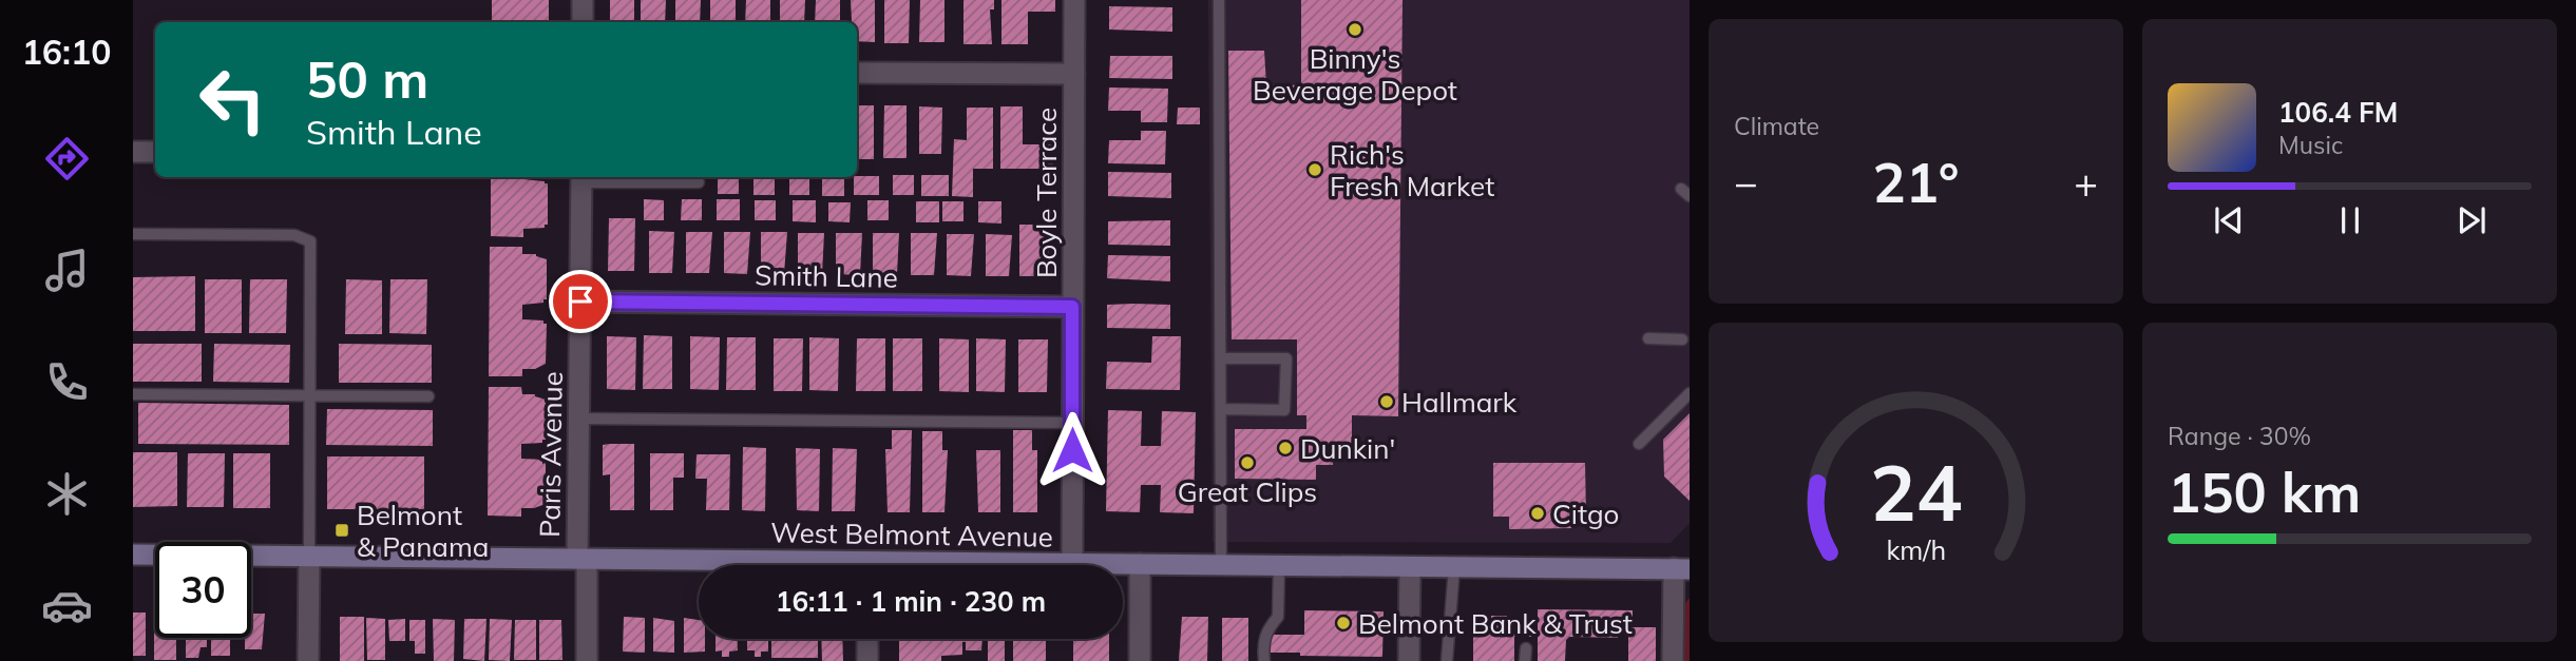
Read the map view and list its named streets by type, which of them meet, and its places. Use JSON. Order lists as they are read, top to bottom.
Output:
{
  "streets": {
    "main road": ["West Belmont Avenue"],
    "street": ["Boyle Terrace", "Smith Lane", "Paris Avenue"]
  },
  "crossings": [
    ["Boyle Terrace", "Smith Lane"],
    ["Boyle Terrace", "West Belmont Avenue"],
    ["Smith Lane", "Paris Avenue"],
    ["Paris Avenue", "West Belmont Avenue"]
  ],
  "places": {
    "other": [
      "Binny's Beverage Depot",
      "Rich's Fresh Market",
      "Hallmark",
      "Dunkin'",
      "Great Clips",
      "Citgo",
      "Belmont Bank & Trust"
    ],
    "transit": ["Belmont & Panama"]
  },
  "page": {
    "tabs": "16:10",
    "tile": [
      "Climate",
      ["Range · 30%", "150 km"]
    ],
    "turn": ["50 m", "Smith Lane"],
    "song": ["106.4 FM", "Music"],
    "heat": ["−", "21°", "+"],
    "limit": "30",
    "trip": "16:11 · 1 min · 230 m",
    "gauge": ["24", "km/h"]
  }
}
